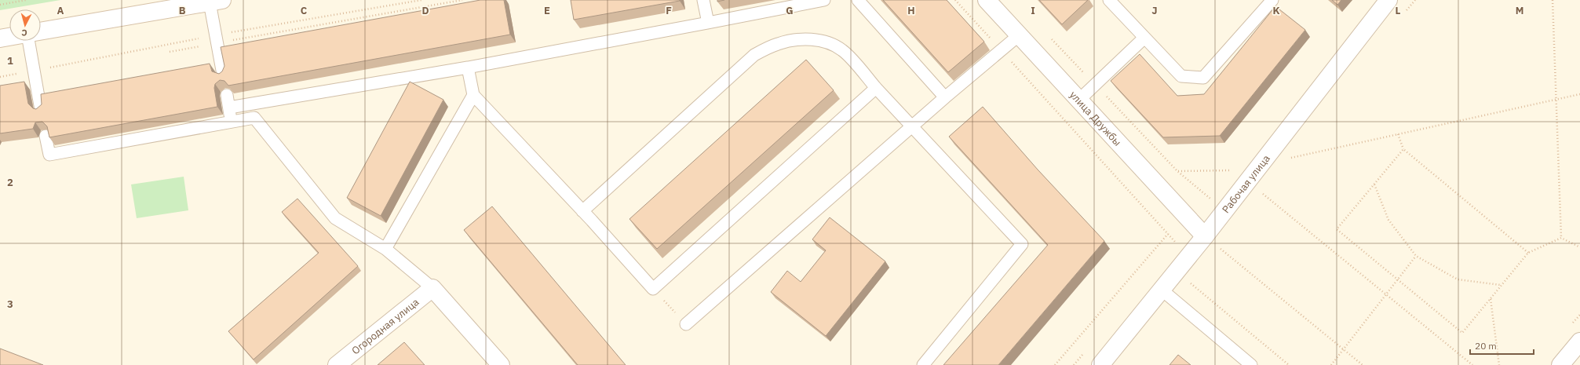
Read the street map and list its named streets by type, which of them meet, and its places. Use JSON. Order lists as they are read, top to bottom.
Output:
{
  "streets": {
    "street": ["улица Дружбы", "Рабочая улица", "Огородная улица"]
  },
  "crossings": [
    ["улица Дружбы", "Рабочая улица"]
  ],
  "scale_bar": "20 m",
  "north": "bottom",
  "grid": {
    "columns": [
      "A",
      "B",
      "C",
      "D",
      "E",
      "F",
      "G",
      "H",
      "I",
      "J",
      "K",
      "L",
      "M"
    ],
    "rows": ["1", "2", "3"]
  }
}
